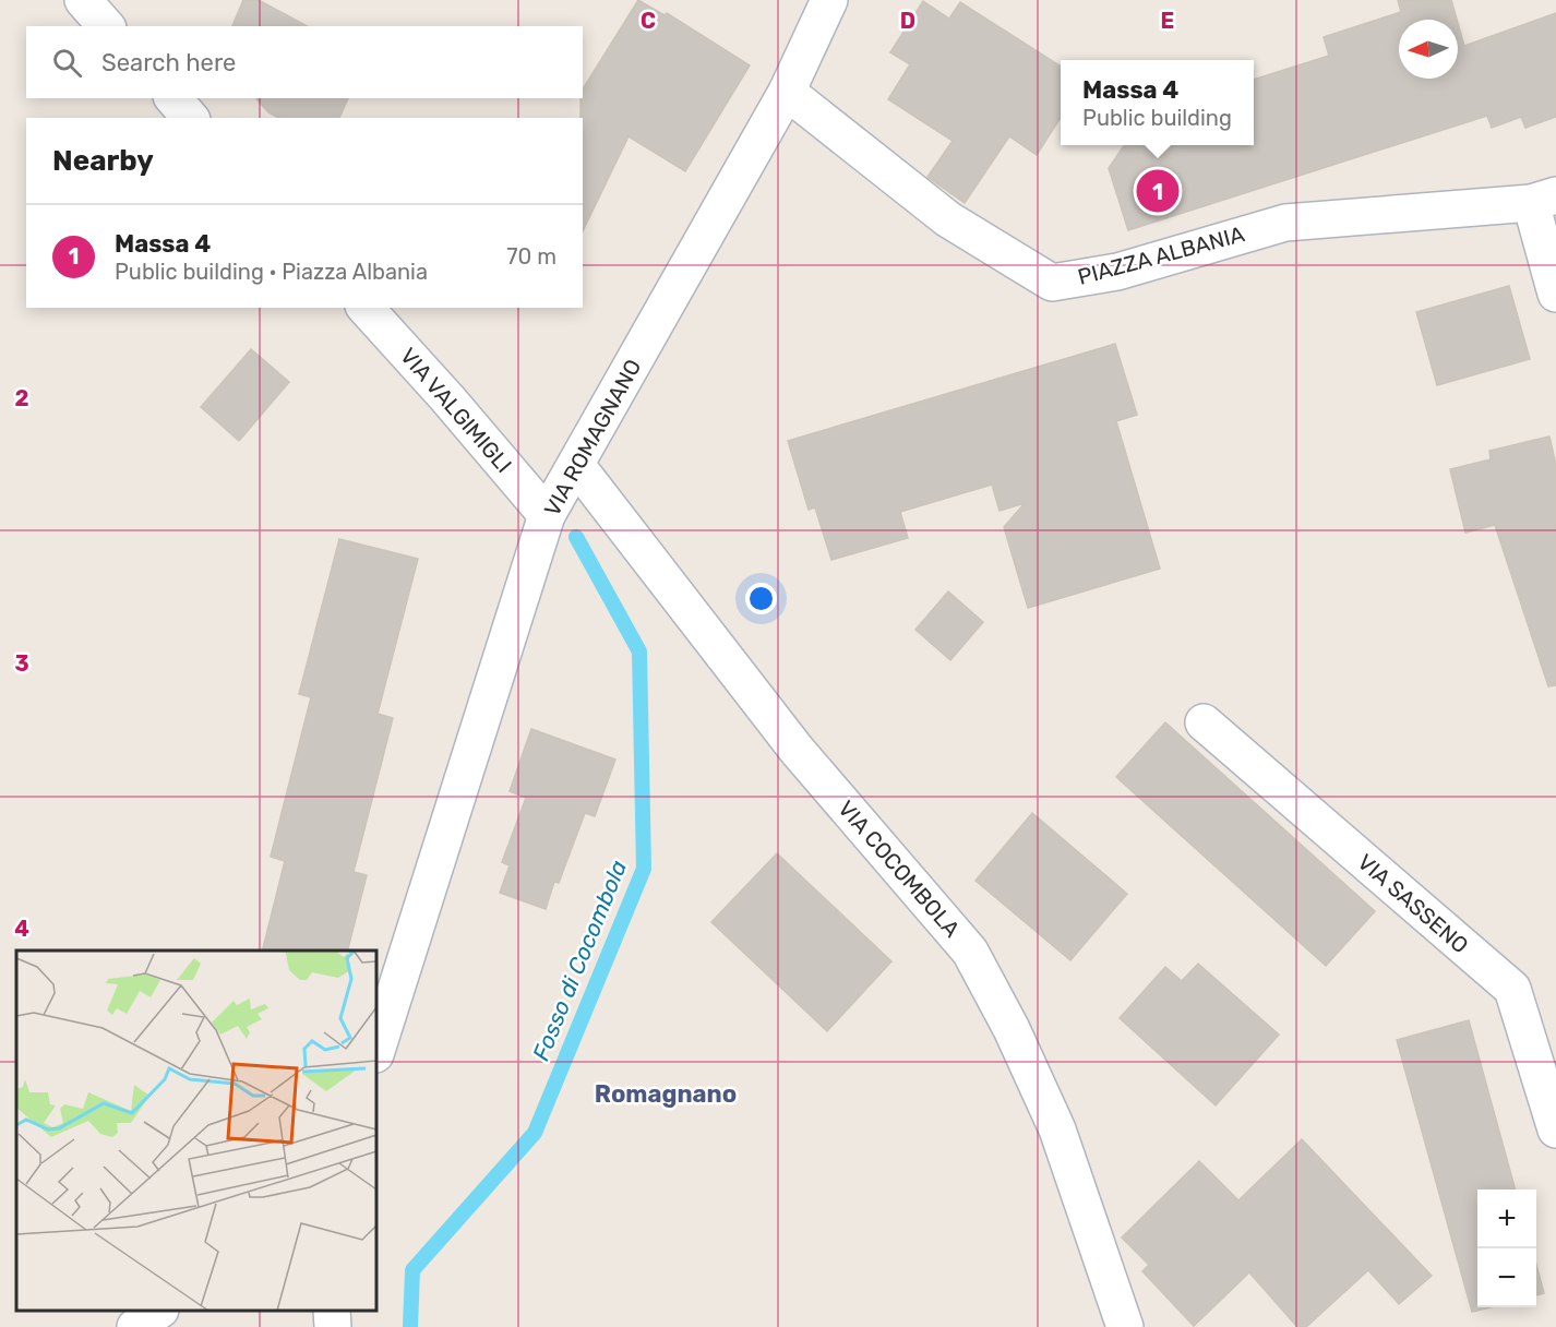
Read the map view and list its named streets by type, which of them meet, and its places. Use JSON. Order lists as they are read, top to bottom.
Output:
{
  "streets": {
    "street": [
      "PIAZZA ALBANIA",
      "VIA VALGIMIGLI",
      "VIA ROMAGNANO",
      "VIA COCOMBOLA",
      "VIA SASSENO"
    ]
  },
  "crossings": [
    ["PIAZZA ALBANIA", "VIA ROMAGNANO"],
    ["VIA VALGIMIGLI", "VIA ROMAGNANO"],
    ["VIA ROMAGNANO", "VIA COCOMBOLA"]
  ],
  "districts": ["Romagnano"],
  "water": ["Fosso di Cocombola"],
  "north": "left",
  "page": {
    "search": "Search here",
    "popup": ["Massa 4", "Public building"],
    "heading": "Nearby",
    "pins": "1",
    "list": [
      {
        "mark": "1",
        "name": "Massa 4",
        "note": "Public building · Piazza Albania",
        "value": "70 m"
      }
    ],
    "map_buttons": ["+", "−"]
  },
  "grid": {
    "columns": ["C", "D", "E"],
    "rows": ["2", "3", "4"]
  }
}
